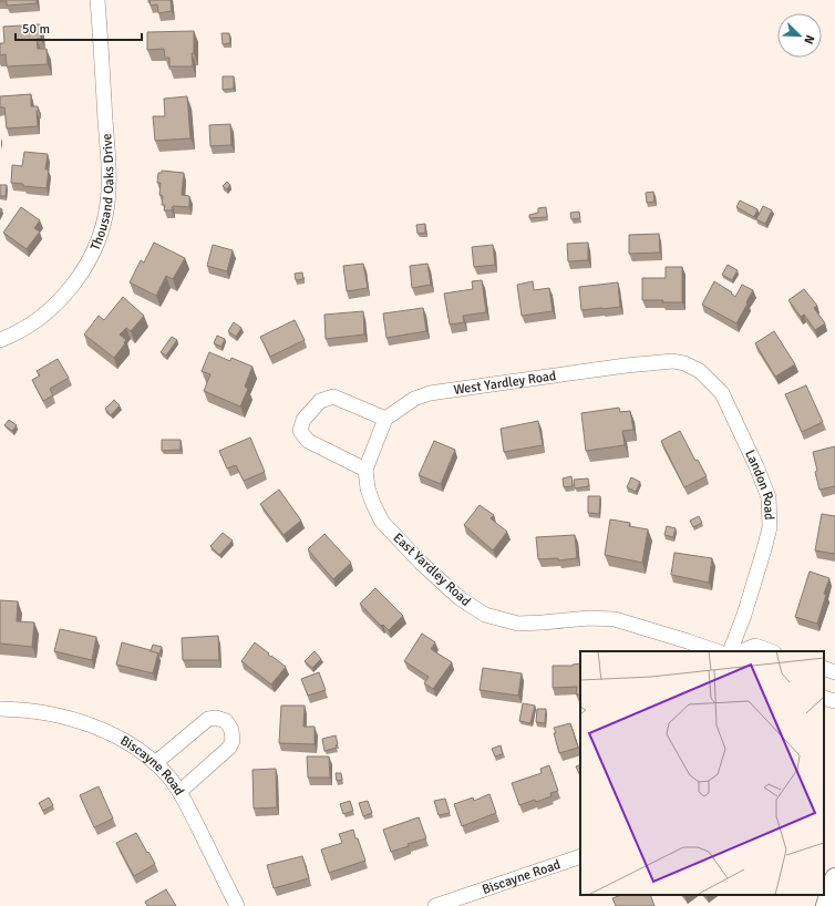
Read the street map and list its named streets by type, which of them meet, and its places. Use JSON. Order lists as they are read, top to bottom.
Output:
{
  "streets": {
    "street": [
      "Thousand Oaks Drive",
      "West Yardley Road",
      "Landon Road",
      "East Yardley Road",
      "Biscayne Road"
    ]
  },
  "crossings": [
    ["West Yardley Road", "Landon Road"]
  ],
  "scale_bar": "50 m",
  "north": "bottom right"
}
